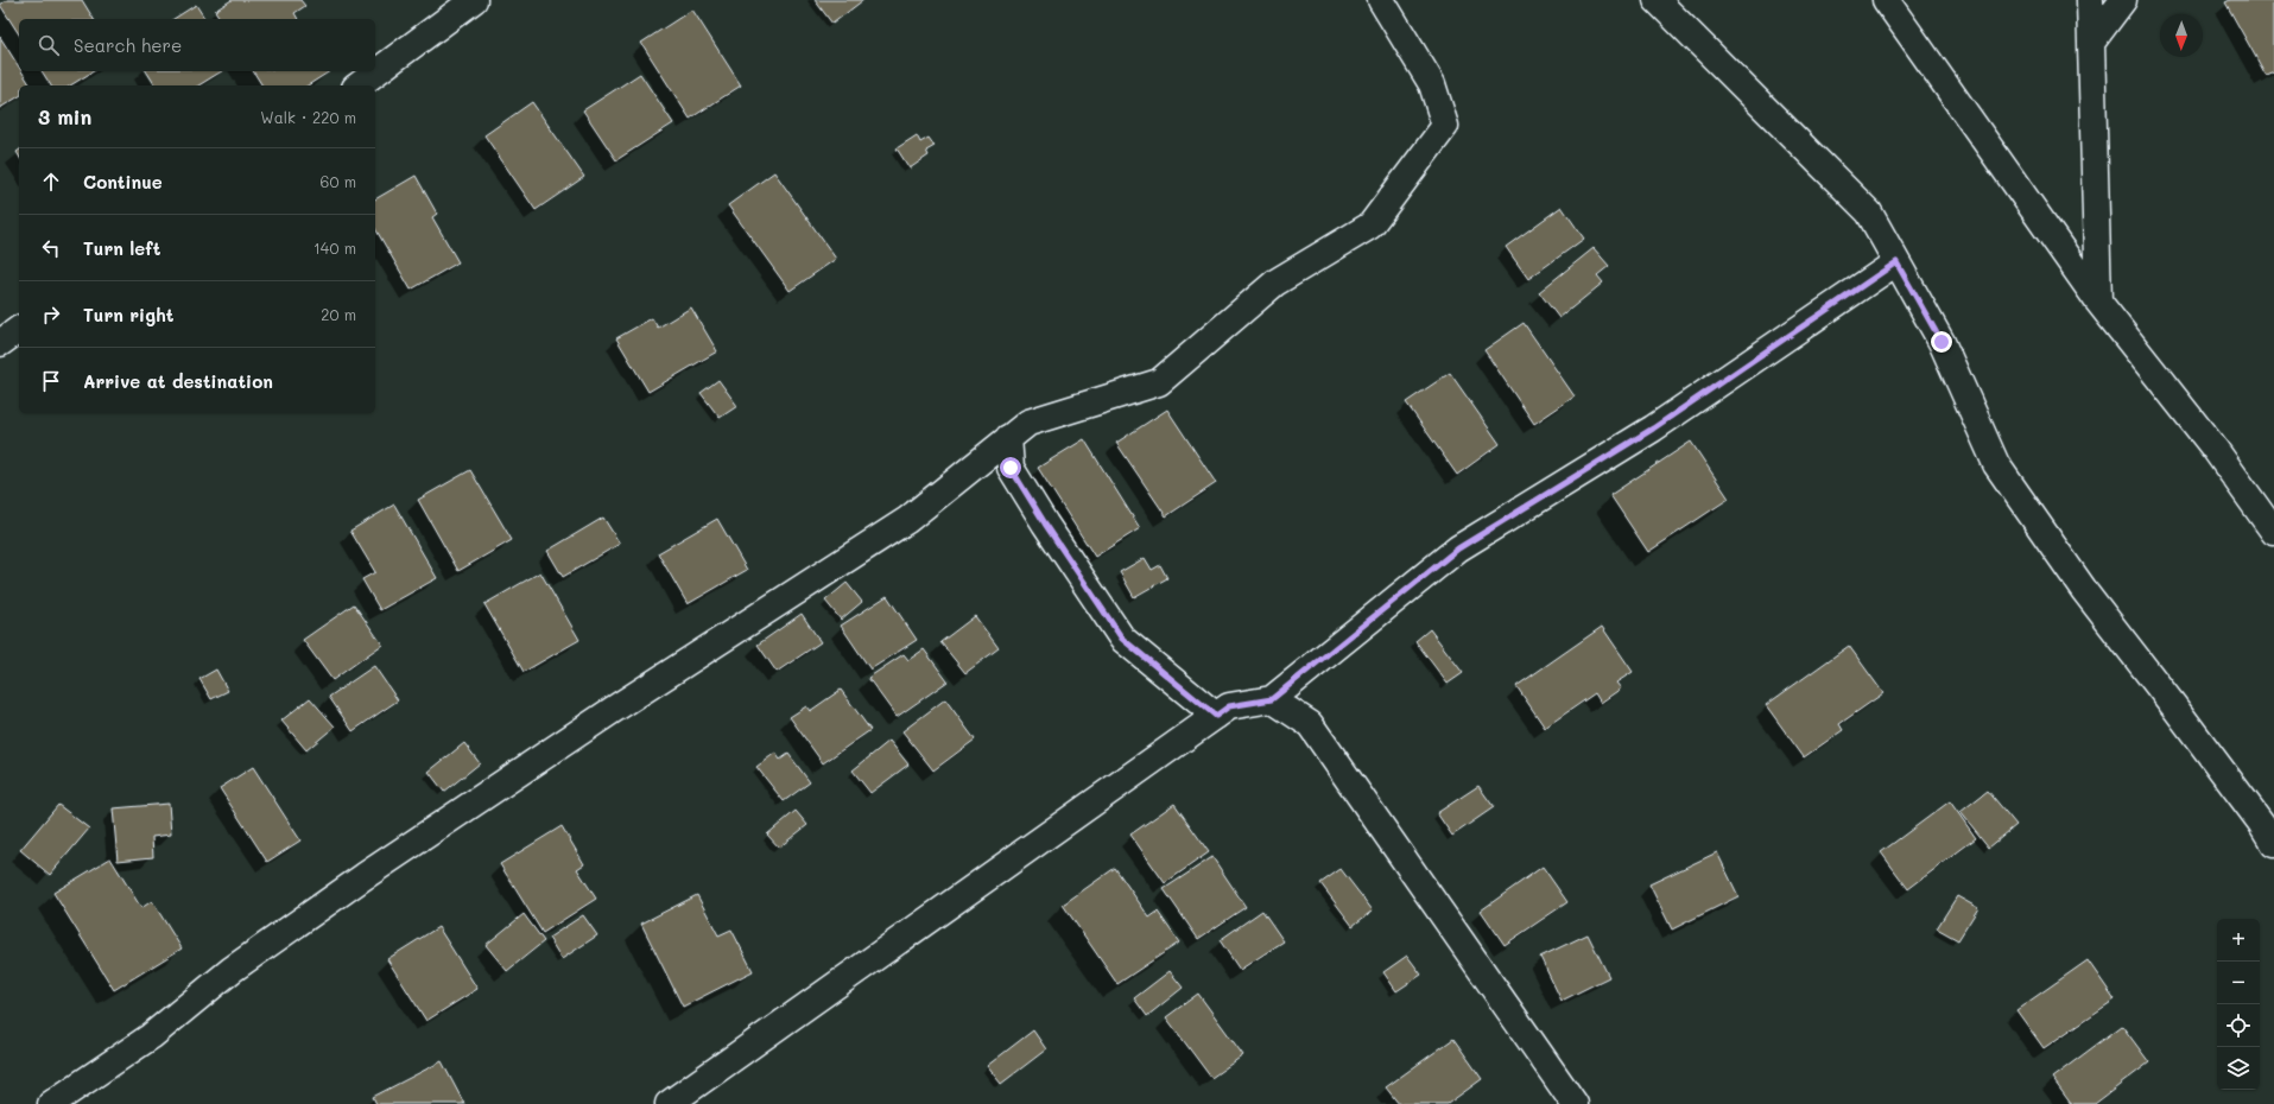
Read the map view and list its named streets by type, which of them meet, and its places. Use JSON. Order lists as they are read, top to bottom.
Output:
{
  "north": "bottom",
  "page": {
    "search": "Search here",
    "heading": ["3 min", "Walk · 220 m"],
    "list": [
      ["Continue", "60 m"],
      ["Turn left", "140 m"],
      ["Turn right", "20 m"],
      "Arrive at destination"
    ],
    "map_buttons": ["+", "−"]
  }
}
